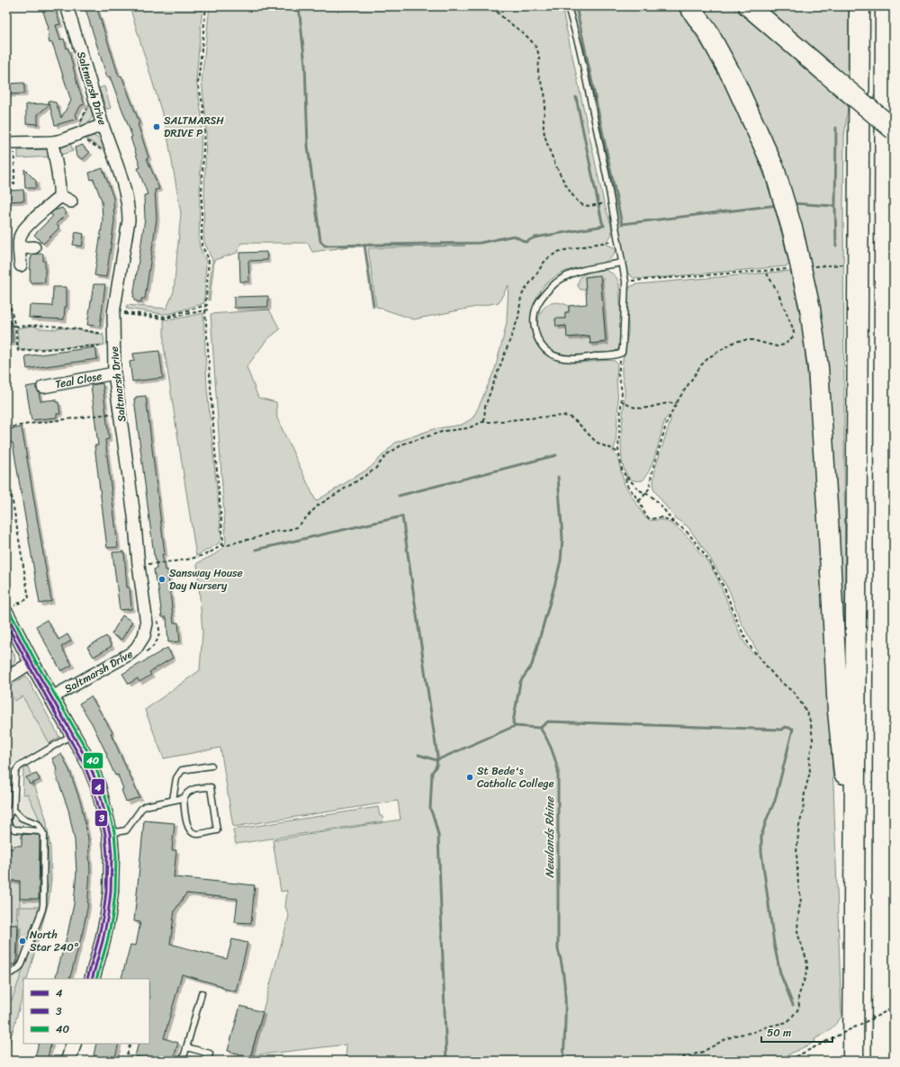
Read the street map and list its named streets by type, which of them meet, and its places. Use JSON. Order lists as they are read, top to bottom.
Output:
{
  "streets": {
    "street": ["Saltmarsh Drive", "Teal Close"]
  },
  "crossings": [
    ["Saltmarsh Drive", "Teal Close"]
  ],
  "water": ["Newlands Rhine"],
  "places": [
    "SALTMARSH DRIVE P",
    "Sansway House Day Nursery",
    "St Bede's Catholic College",
    "North Star 240°"
  ],
  "lines": ["transit line 40", "transit line 4", "transit line 3"],
  "legend": ["4", "3", "40"],
  "scale_bar": "50 m"
}
